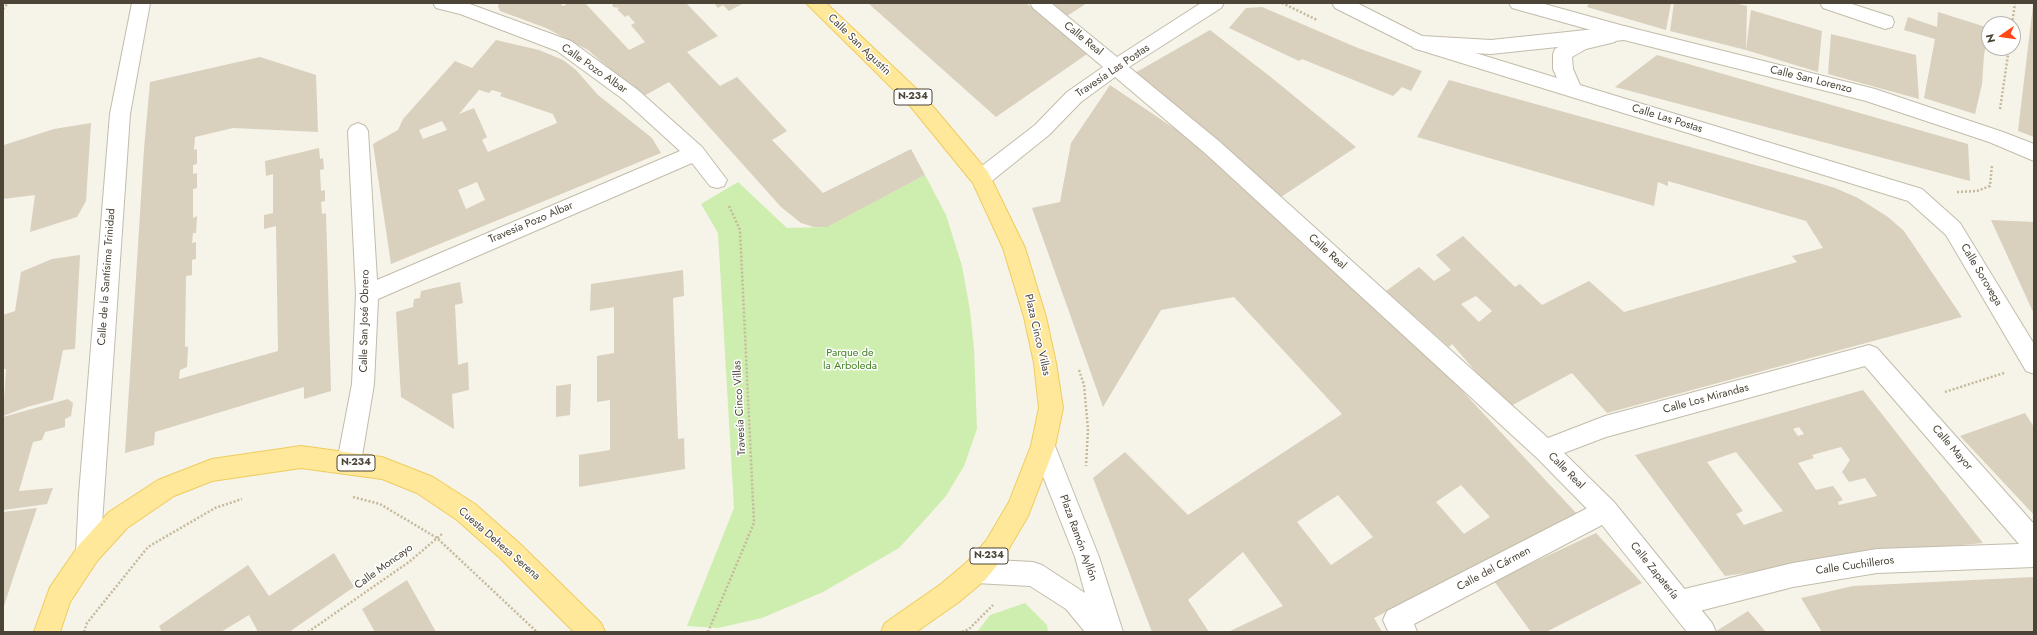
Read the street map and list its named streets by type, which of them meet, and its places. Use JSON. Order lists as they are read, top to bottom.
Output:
{
  "streets": {
    "main road": [
      "Calle San Agustín",
      "N-234",
      "Plaza Cinco Villas",
      "Cuesta Dehesa Serena"
    ],
    "street": [
      "Calle Real",
      "Calle Pozo Albar",
      "Travesía Las Postas",
      "Calle San Lorenzo",
      "Calle Las Postas",
      "Travesía Pozo Albar",
      "Calle Sorovega",
      "Calle de la Santísima Trinidad",
      "Calle San José Obrero",
      "Calle Los Mirandas",
      "Calle Mayor",
      "Plaza Ramón Ayllón",
      "Calle Cuchilleros",
      "Calle del Cármen",
      "Calle Zapatería"
    ],
    "path": ["Travesía Cinco Villas", "Calle Moncayo"]
  },
  "crossings": [
    ["Calle Real", "Travesía Las Postas"],
    ["Calle Real", "Calle Los Mirandas"],
    ["Calle Real", "Calle del Cármen"],
    ["Calle Real", "Calle Zapatería"],
    ["Calle San Agustín", "Travesía Las Postas"],
    ["Calle San Agustín", "Plaza Cinco Villas"],
    ["Calle Pozo Albar", "Travesía Pozo Albar"],
    ["Calle Pozo Albar", "Travesía Cinco Villas"],
    ["Travesía Las Postas", "Plaza Cinco Villas"],
    ["Calle San Lorenzo", "Calle Las Postas"],
    ["N-234", "Calle de la Santísima Trinidad"],
    ["N-234", "Cuesta Dehesa Serena"],
    ["Calle Las Postas", "Calle Sorovega"],
    ["Travesía Pozo Albar", "Calle San José Obrero"],
    ["Calle de la Santísima Trinidad", "Cuesta Dehesa Serena"],
    ["Calle San José Obrero", "Cuesta Dehesa Serena"],
    ["Plaza Cinco Villas", "Plaza Ramón Ayllón"],
    ["Calle Los Mirandas", "Calle Mayor"],
    ["Cuesta Dehesa Serena", "Calle Moncayo"],
    ["Calle Cuchilleros", "Calle Zapatería"],
    ["Calle del Cármen", "Calle Zapatería"]
  ],
  "parks": ["Parque de la Arboleda"],
  "north": "left"
}
